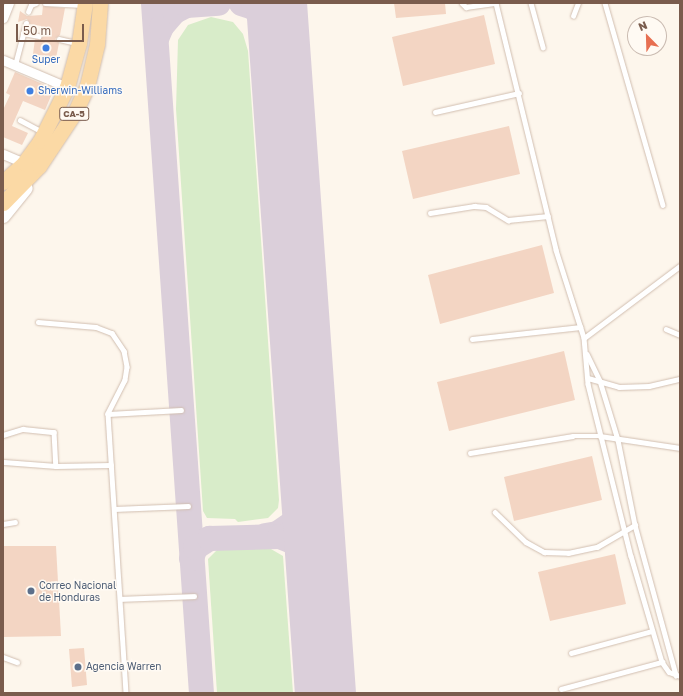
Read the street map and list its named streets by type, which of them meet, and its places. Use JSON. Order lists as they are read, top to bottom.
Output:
{
  "streets": {
    "main road": ["CA-5"]
  },
  "places": [
    "Super",
    "Sherwin-Williams",
    "Correo Nacional de Honduras",
    "Agencia Warren"
  ],
  "scale_bar": "50 m",
  "north": "top left"
}
